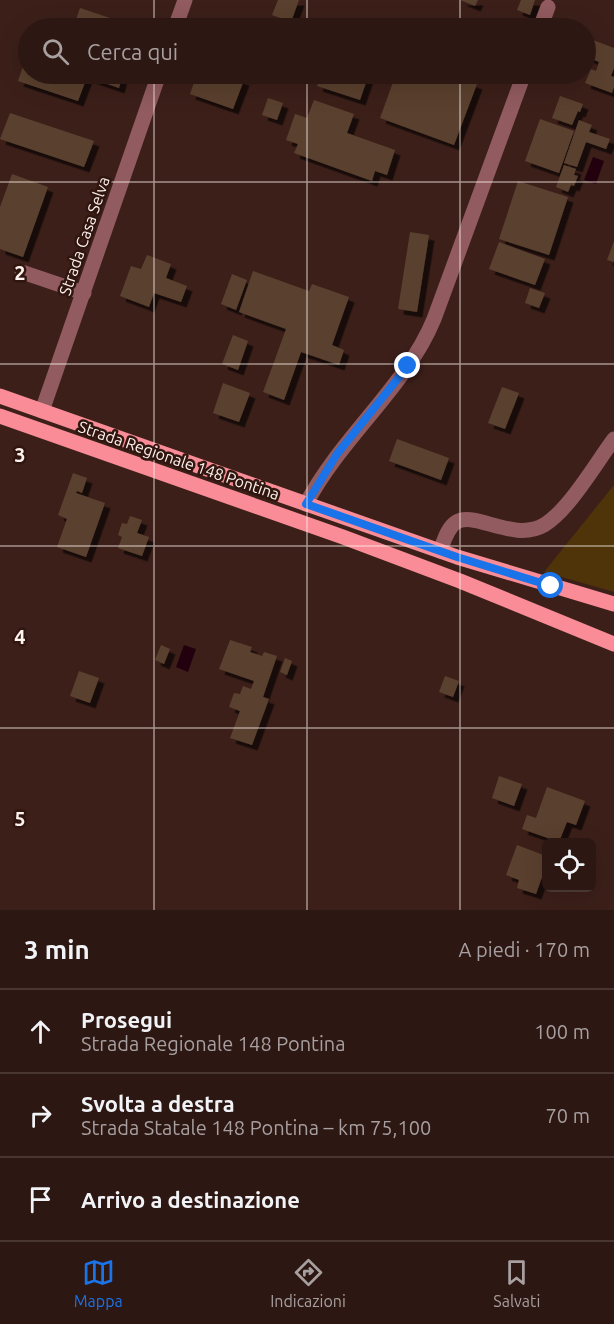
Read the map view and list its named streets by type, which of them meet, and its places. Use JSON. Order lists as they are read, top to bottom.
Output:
{
  "streets": {
    "main road": ["Strada Regionale 148 Pontina"],
    "street": ["Strada Casa Selva"]
  },
  "crossings": [
    ["Strada Casa Selva", "Strada Regionale 148 Pontina"]
  ],
  "page": {
    "search": "Cerca qui",
    "heading": ["3 min", "A piedi · 170 m"],
    "list": [
      ["Prosegui", "Strada Regionale 148 Pontina", "100 m"],
      ["Svolta a destra", "Strada Statale 148 Pontina – km 75,100", "70 m"],
      "Arrivo a destinazione"
    ],
    "nav": ["Mappa", "Indicazioni", "Salvati"]
  },
  "grid": {
    "rows": [
      "2",
      "3",
      "4",
      "5"
    ]
  }
}
